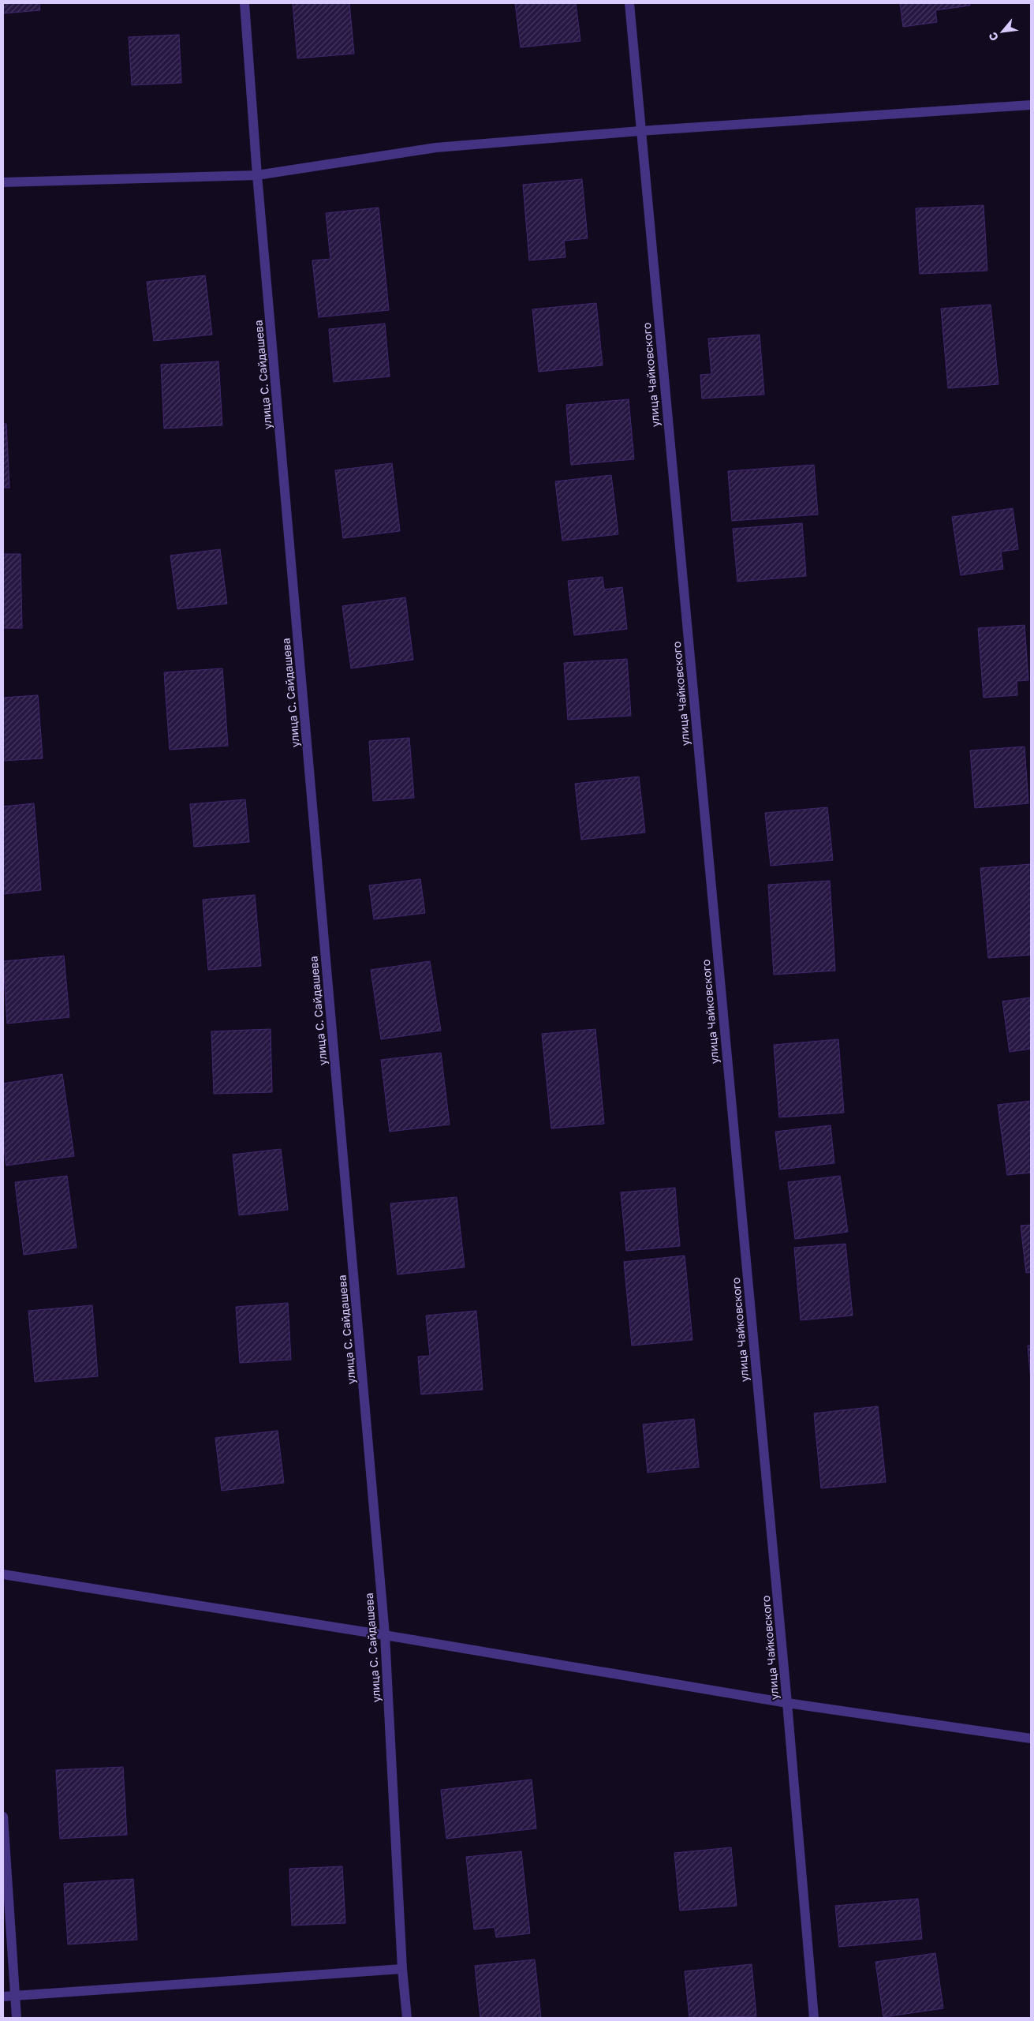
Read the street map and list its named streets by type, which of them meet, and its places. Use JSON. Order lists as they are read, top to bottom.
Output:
{
  "streets": {
    "street": ["улица С. Сайдашева", "улица Чайковского"]
  },
  "north": "bottom left"
}
